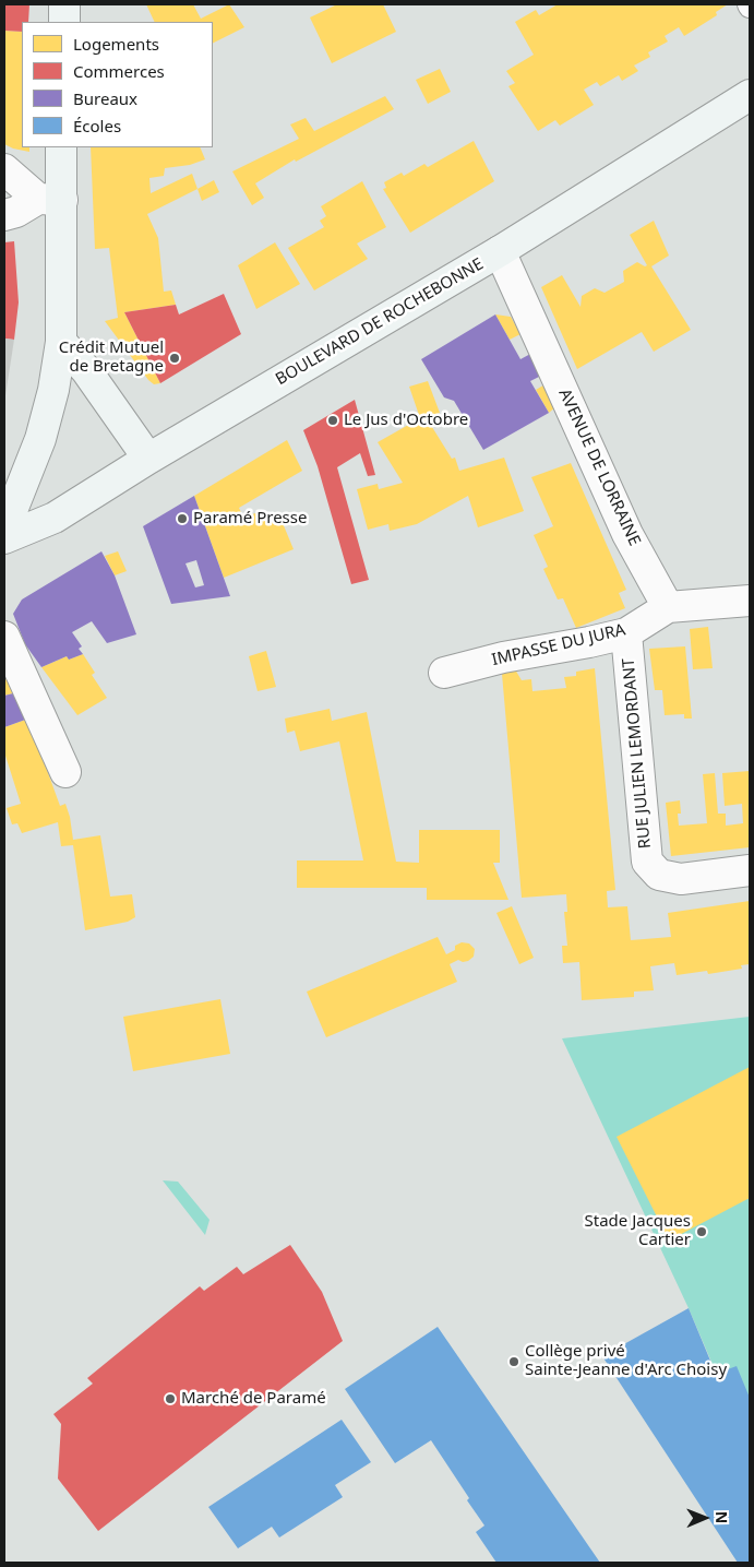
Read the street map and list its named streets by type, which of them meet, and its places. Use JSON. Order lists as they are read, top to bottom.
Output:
{
  "streets": {
    "street": [
      "BOULEVARD DE ROCHEBONNE",
      "AVENUE DE LORRAINE",
      "IMPASSE DU JURA",
      "RUE JULIEN LEMORDANT"
    ]
  },
  "crossings": [
    ["BOULEVARD DE ROCHEBONNE", "AVENUE DE LORRAINE"],
    ["AVENUE DE LORRAINE", "IMPASSE DU JURA"],
    ["IMPASSE DU JURA", "RUE JULIEN LEMORDANT"]
  ],
  "places": [
    "Crédit Mutuel de Bretagne",
    "Le Jus d'Octobre",
    "Paramé Presse",
    "Stade Jacques Cartier",
    "Collège privé Sainte-Jeanne d'Arc Choisy",
    "Marché de Paramé"
  ],
  "legend": [
    "Logements",
    "Commerces",
    "Bureaux",
    "Écoles"
  ],
  "north": "right"
}
